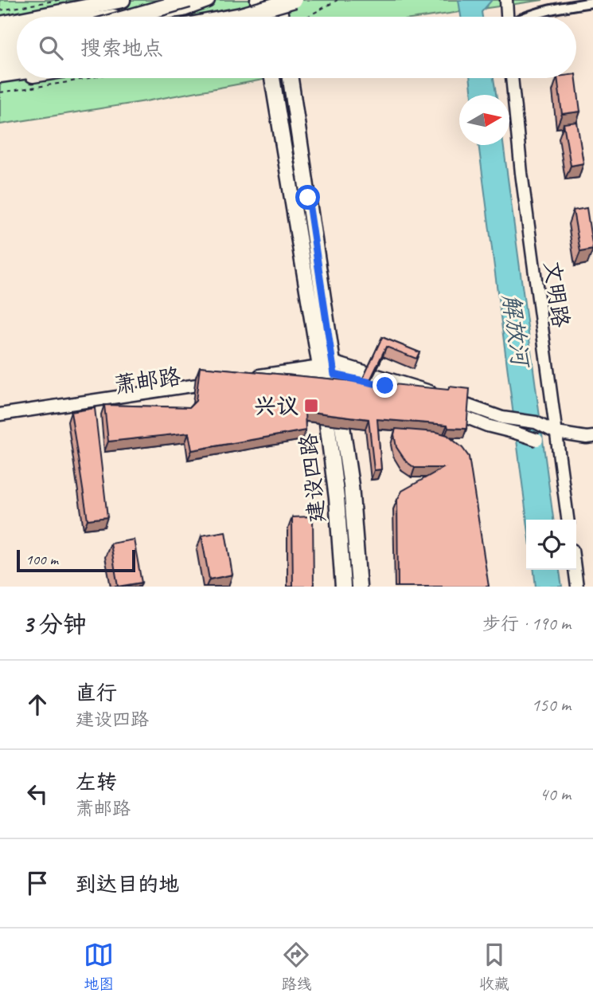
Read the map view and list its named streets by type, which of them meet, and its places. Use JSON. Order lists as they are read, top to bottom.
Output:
{
  "streets": {
    "main road": ["建设四路"],
    "street": ["文明路", "萧邮路"]
  },
  "water": ["解放河"],
  "places": {
    "transit": ["兴议"]
  },
  "scale_bar": "100 m",
  "north": "right",
  "page": {
    "search": "搜索地点",
    "scale": "100 m",
    "heading": ["3 分钟", "步行 · 190 m"],
    "list": [
      ["直行", "建设四路", "150 m"],
      ["左转", "萧邮路", "40 m"],
      "到达目的地"
    ],
    "nav": ["地图", "路线", "收藏"]
  }
}
